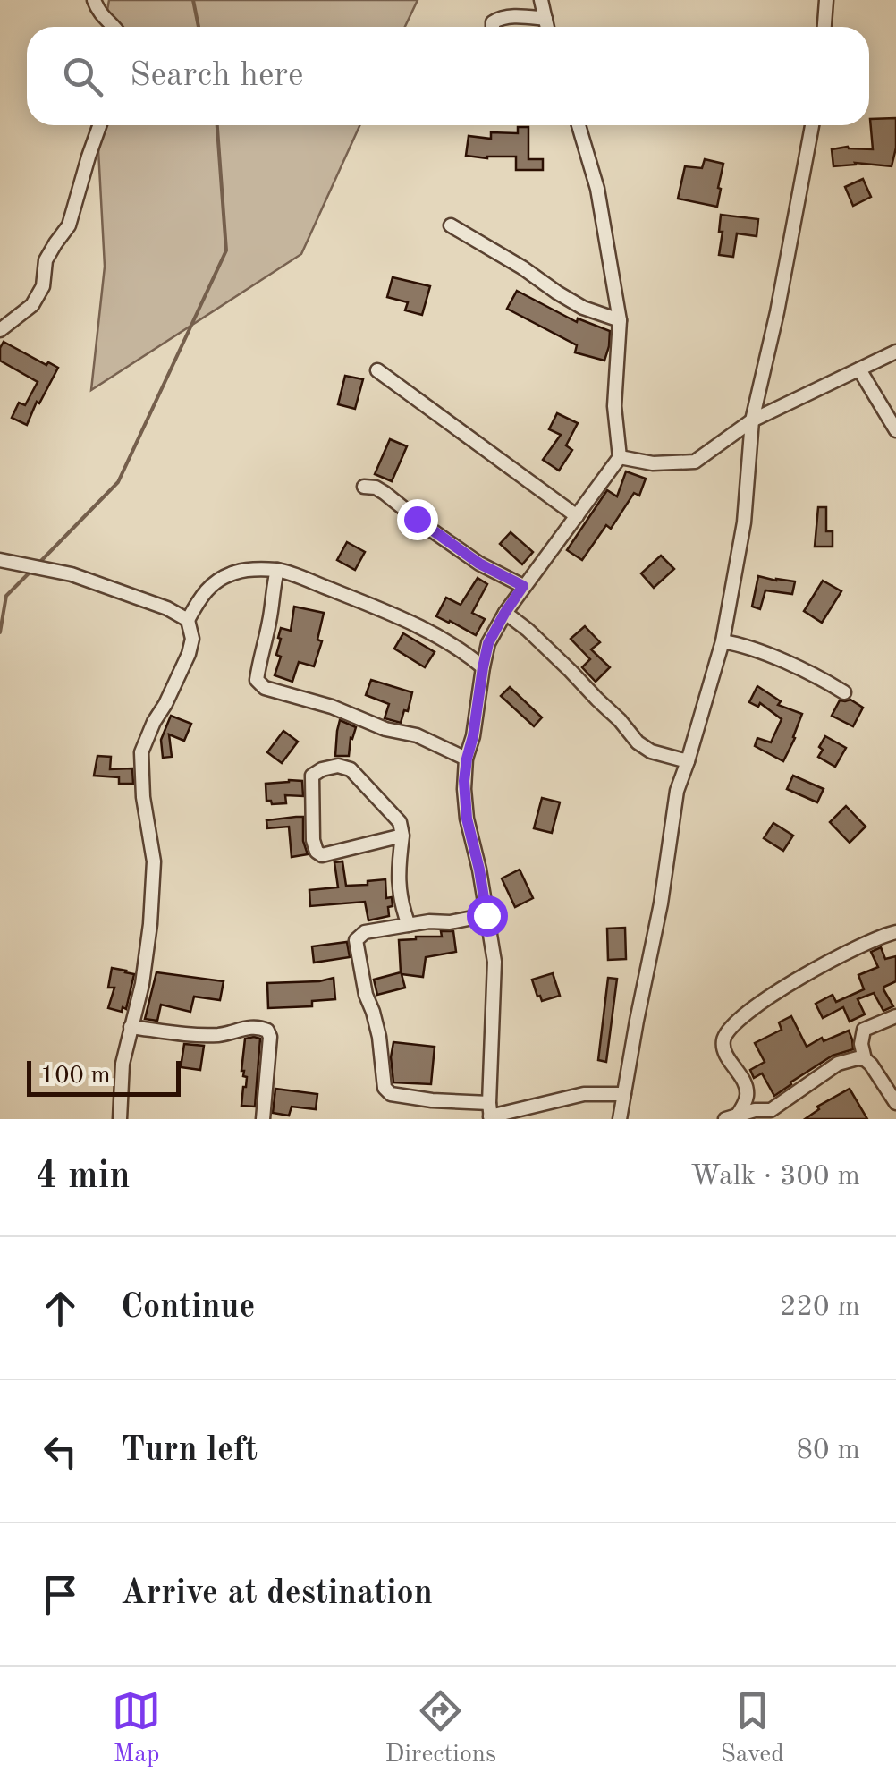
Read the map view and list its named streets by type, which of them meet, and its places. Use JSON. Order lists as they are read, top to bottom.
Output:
{
  "scale_bar": "100 m",
  "page": {
    "search": "Search here",
    "scale": "100 m",
    "heading": ["4 min", "Walk · 300 m"],
    "list": [
      ["Continue", "220 m"],
      ["Turn left", "80 m"],
      "Arrive at destination"
    ],
    "nav": ["Map", "Directions", "Saved"]
  }
}
